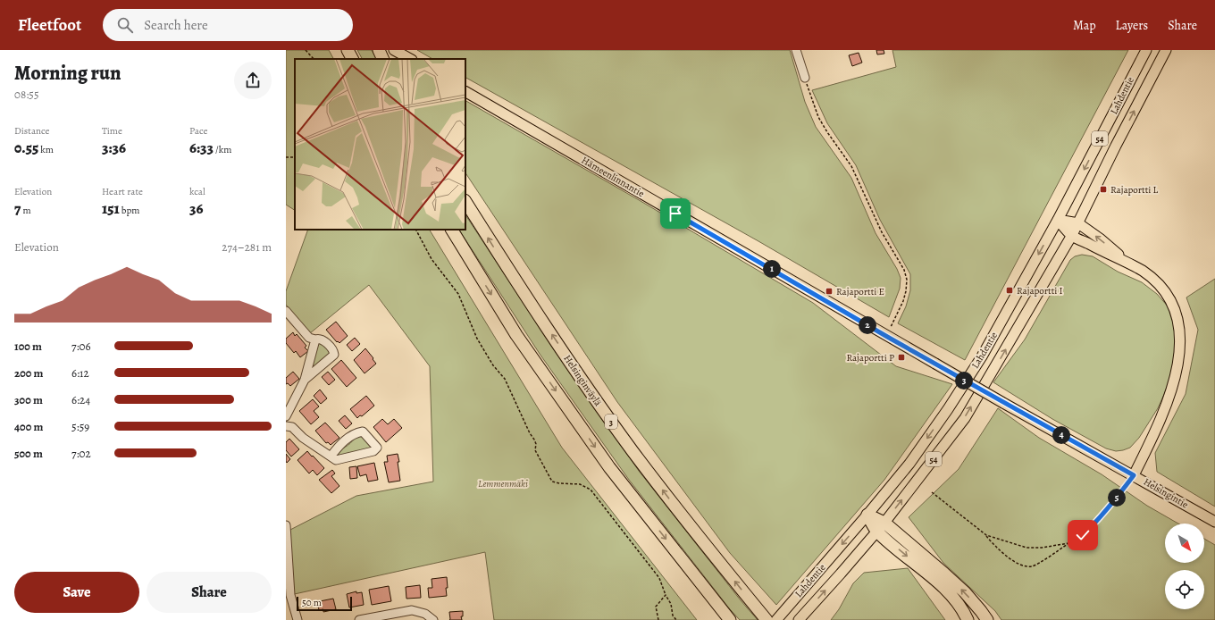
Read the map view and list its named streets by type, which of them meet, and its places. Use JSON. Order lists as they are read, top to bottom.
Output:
{
  "streets": {
    "highway": ["Helsinginväylä", "3"],
    "main road": [
      "Lahdentie",
      "54",
      "Hämeenlinnantie",
      "Helsingintie"
    ]
  },
  "crossings": [
    ["Hämeenlinnantie", "Helsingintie"]
  ],
  "parks": ["Lemmenmäki"],
  "places": {
    "transit": [
      "Rajaportti L",
      "Rajaportti I",
      "Rajaportti E",
      "Rajaportti P"
    ]
  },
  "scale_bar": "50 m",
  "north": "bottom right",
  "page": {
    "header": "Fleetfoot",
    "search": "Search here",
    "nav": ["Map", "Layers", "Share"],
    "heading": ["Morning run", "08:55"],
    "stats": [
      ["Distance", "0.55 km"],
      ["Time", "3:36"],
      ["Pace", "6:33 /km"],
      ["Elevation", "7 m"],
      ["Heart rate", "151 bpm"],
      ["kcal", "36"]
    ],
    "chart": ["Elevation", "274–281 m"],
    "pins": [
      "1",
      "2",
      "3",
      "4",
      "5"
    ],
    "list": [
      {
        "name": "100 m",
        "note": "7:06"
      },
      {
        "name": "200 m",
        "note": "6:12"
      },
      {
        "name": "300 m",
        "note": "6:24"
      },
      {
        "name": "400 m",
        "note": "5:59"
      },
      {
        "name": "500 m",
        "note": "7:02"
      }
    ],
    "buttons": ["Save", "Share"],
    "scale": "50 m"
  }
}
